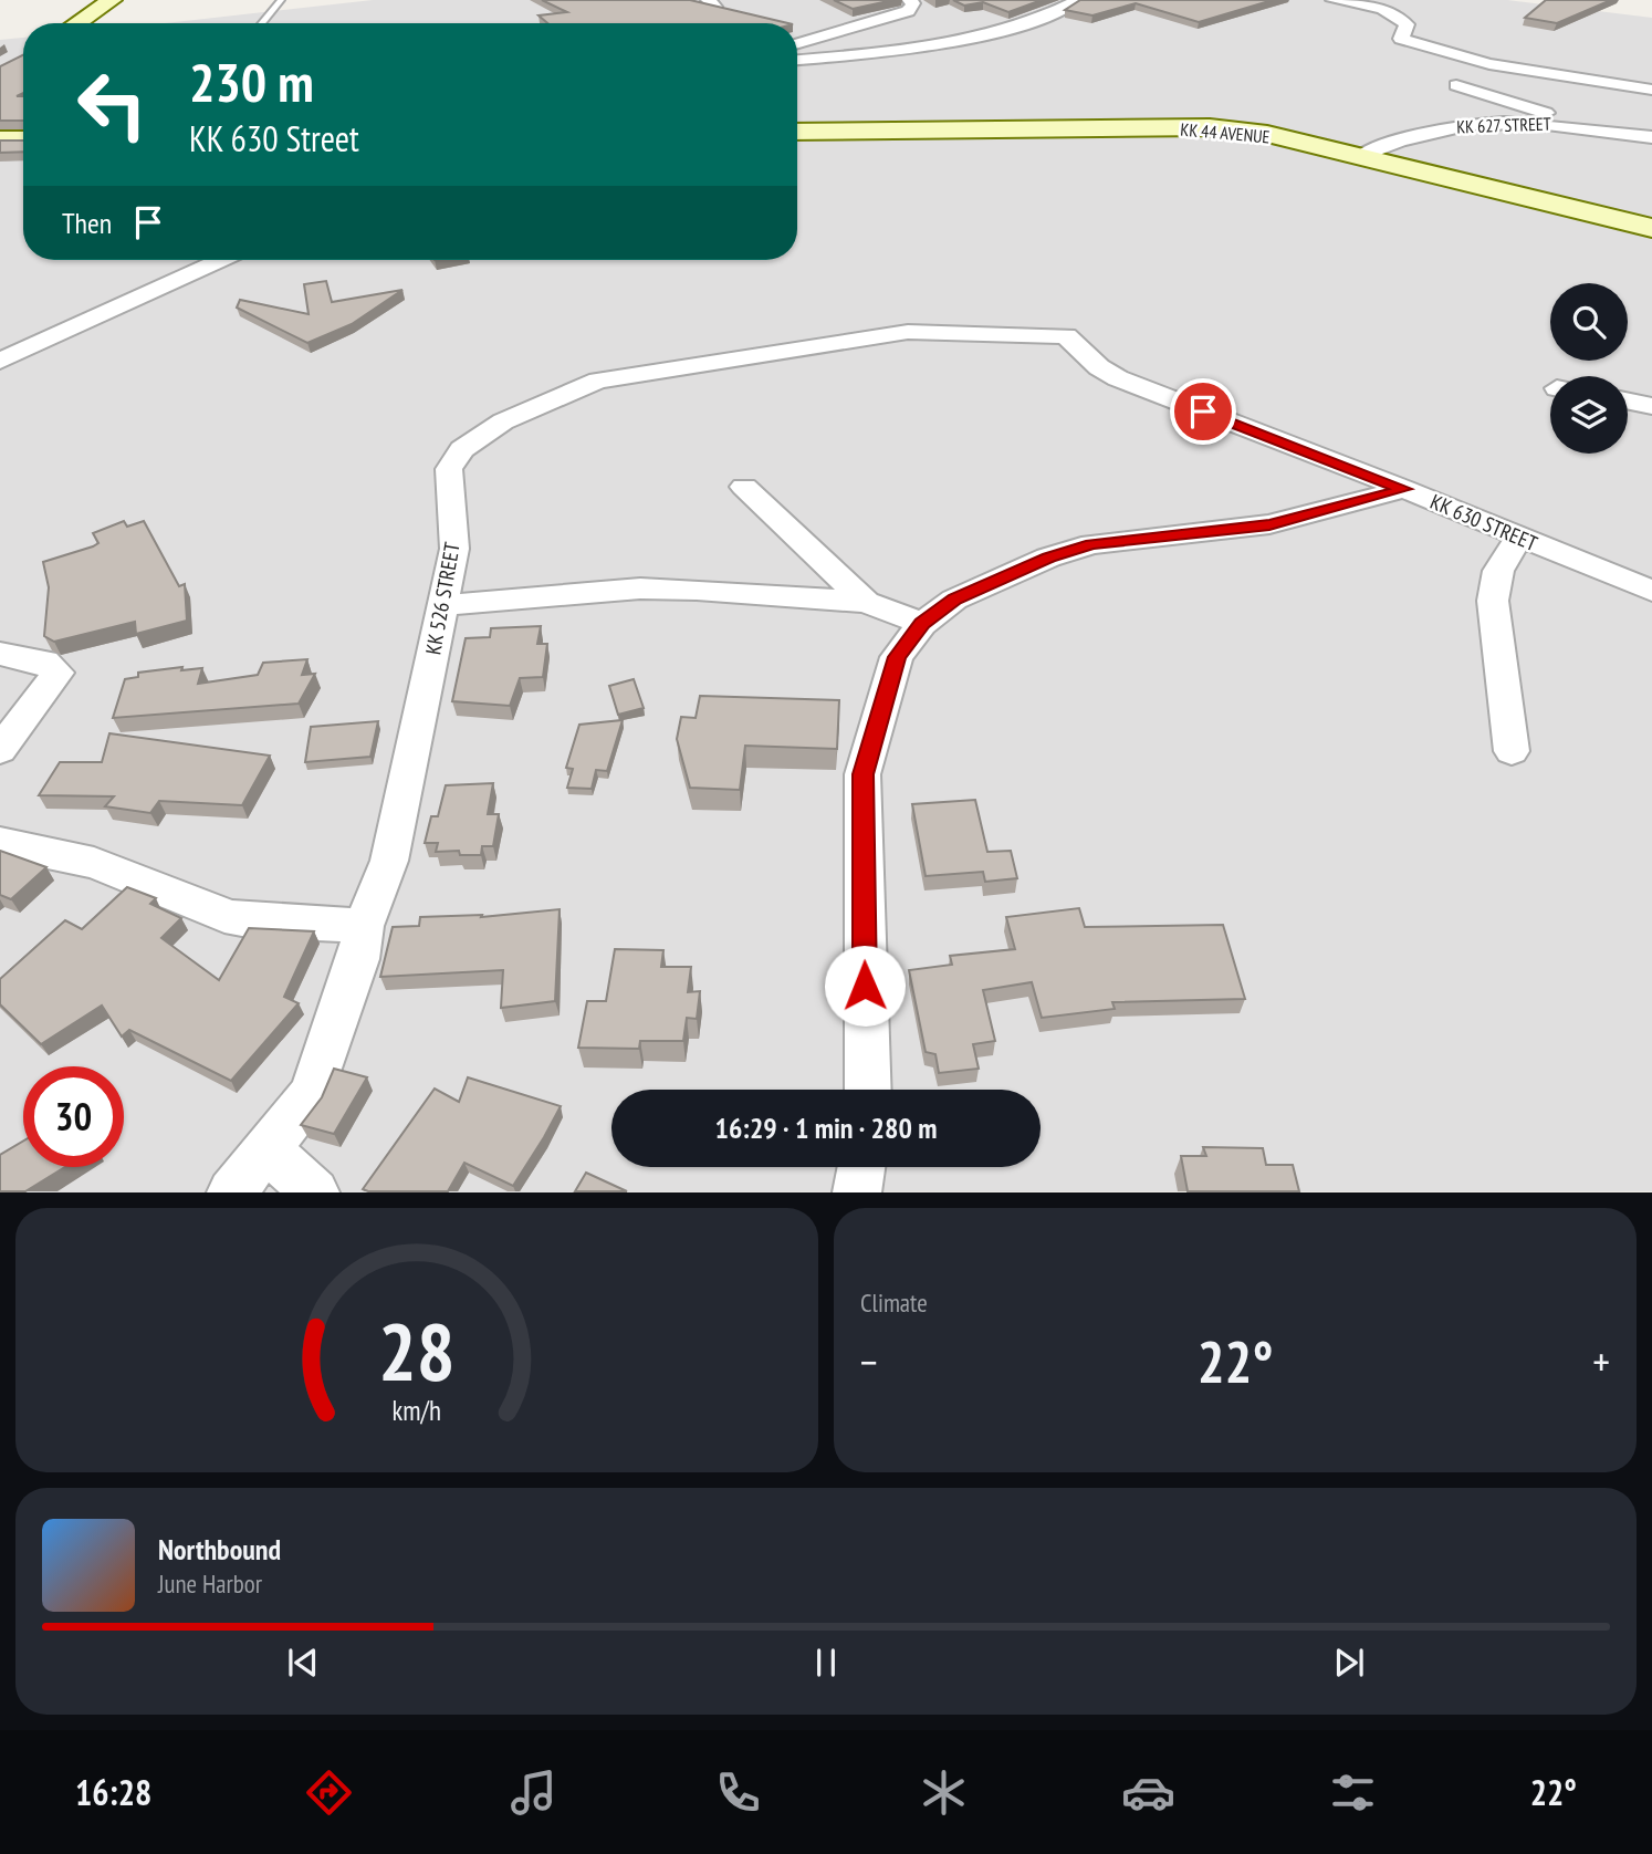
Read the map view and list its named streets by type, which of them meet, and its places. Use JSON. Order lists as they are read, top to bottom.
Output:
{
  "streets": {
    "main road": ["KK 44 AVENUE"],
    "street": ["KK 627 STREET", "KK 630 STREET", "KK 526 STREET"]
  },
  "crossings": [
    ["KK 627 STREET", "KK 44 AVENUE"],
    ["KK 630 STREET", "KK 526 STREET"]
  ],
  "page": {
    "turn": ["230 m", "KK 630 Street"],
    "then": "Then",
    "limit": "30",
    "trip": "16:29 · 1 min · 280 m",
    "tile": "Climate",
    "heat": ["−", "22°", "+"],
    "song": ["Northbound", "June Harbor"],
    "tabs": ["16:28", "22°"],
    "gauge": ["28", "km/h"]
  }
}
